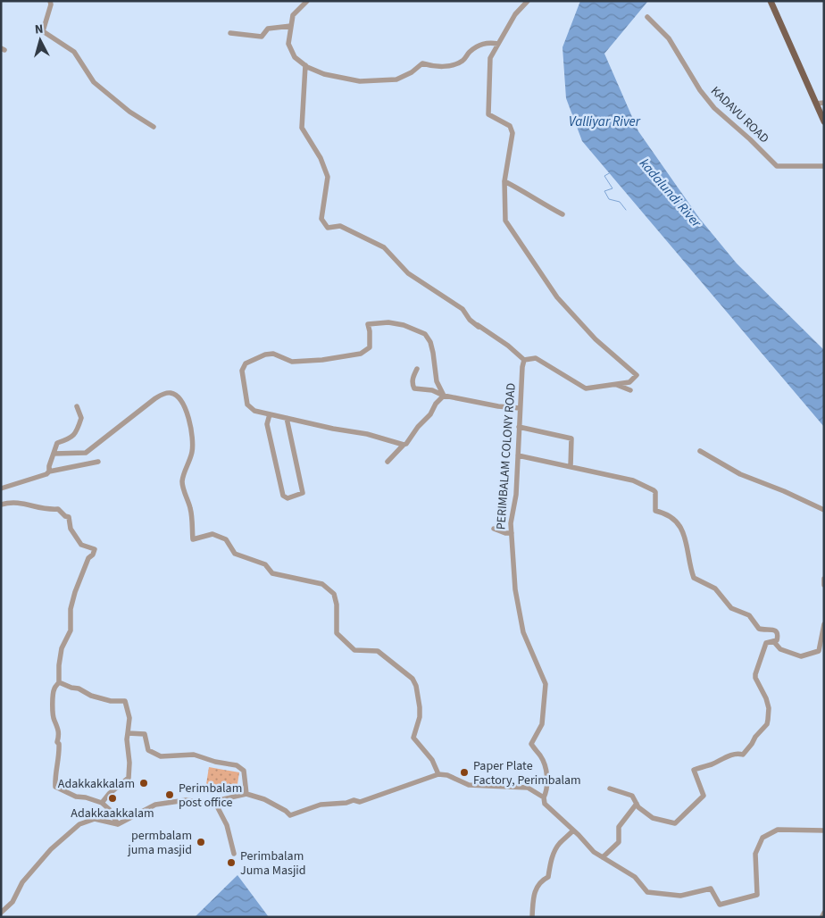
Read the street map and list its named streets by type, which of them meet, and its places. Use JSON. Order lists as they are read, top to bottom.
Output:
{
  "streets": {
    "street": ["KADAVU ROAD", "PERIMBALAM COLONY ROAD"]
  },
  "water": ["Valliyar River", "kadalundi River"],
  "places": [
    "Paper Plate Factory, Perimbalam",
    "Adakkakkalam",
    "Perimbalam post office",
    "Adakkaakkalam",
    "permbalam juma masjid",
    "Perimbalam Juma Masjid"
  ],
  "north": "top"
}
